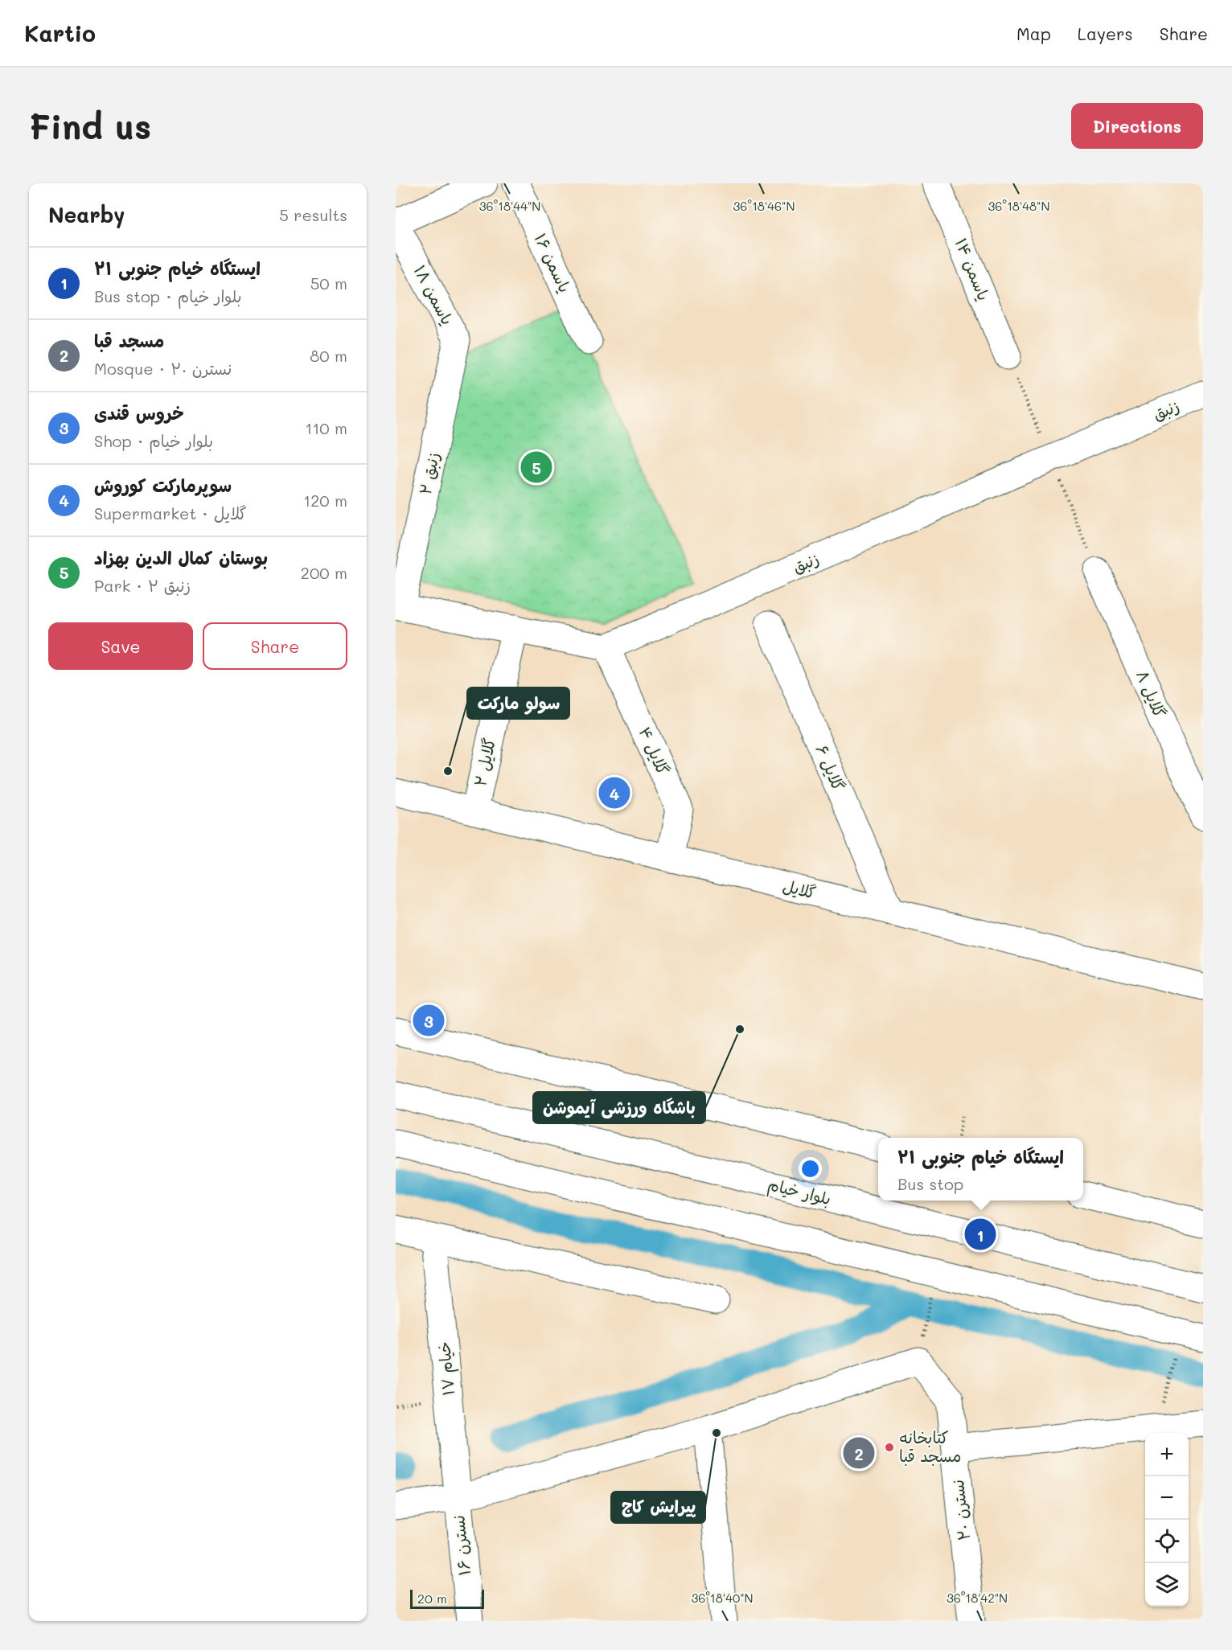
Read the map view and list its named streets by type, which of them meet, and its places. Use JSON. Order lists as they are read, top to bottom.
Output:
{
  "streets": {
    "street": [
      "یاسمن ۱۶",
      "یاسمن ۱۴",
      "یاسمن ۱۸",
      "زنبق",
      "زنبق ۲",
      "گلایل ۸",
      "گلایل ۴",
      "گلایل ۲",
      "گلایل ۶",
      "گلایل",
      "بلوار خیام",
      "خیام ۱۷",
      "نسترن ۲۰",
      "نسترن ۱۶"
    ]
  },
  "crossings": [
    ["یاسمن ۱۸", "زنبق ۲"],
    ["زنبق", "گلایل ۴"],
    ["گلایل ۴", "گلایل"],
    ["گلایل ۲", "گلایل"],
    ["گلایل ۶", "گلایل"],
    ["خیام ۱۷", "نسترن ۱۶"]
  ],
  "places": [
    "سولو مارکت",
    "باشگاه ورزشی آیموشن",
    "پیرایش کاج",
    "کتابخانه مسجد قبا"
  ],
  "scale_bar": "20 m",
  "page": {
    "header": "Kartio",
    "nav": ["Map", "Layers", "Share"],
    "buttons": [
      "Directions",
      ["Save", "Share"]
    ],
    "title": "Find us",
    "heading": ["Nearby", "5 results"],
    "list": [
      {
        "mark": "1",
        "name": "ایستگاه خیام جنوبی ۲۱",
        "note": "Bus stop · بلوار خیام",
        "value": "50 m"
      },
      {
        "mark": "2",
        "name": "مسجد قبا",
        "note": "Mosque · نسترن ۲۰",
        "value": "80 m"
      },
      {
        "mark": "3",
        "name": "خروس قندی",
        "note": "Shop · بلوار خیام",
        "value": "110 m"
      },
      {
        "mark": "4",
        "name": "سوپرمارکت کوروش",
        "note": "Supermarket · گلایل",
        "value": "120 m"
      },
      {
        "mark": "5",
        "name": "بوستان کمال الدین بهزاد",
        "note": "Park · زنبق ۲",
        "value": "200 m"
      }
    ],
    "pins": [
      "5",
      "4",
      "3",
      "1",
      "2"
    ],
    "popup": ["ایستگاه خیام جنوبی ۲۱", "Bus stop"],
    "map_buttons": ["+", "−"],
    "scale": "20 m"
  },
  "coordinates": [
    "36°18'44\"N",
    "36°18'46\"N",
    "36°18'48\"N",
    "36°18'40\"N",
    "36°18'42\"N"
  ]
}
